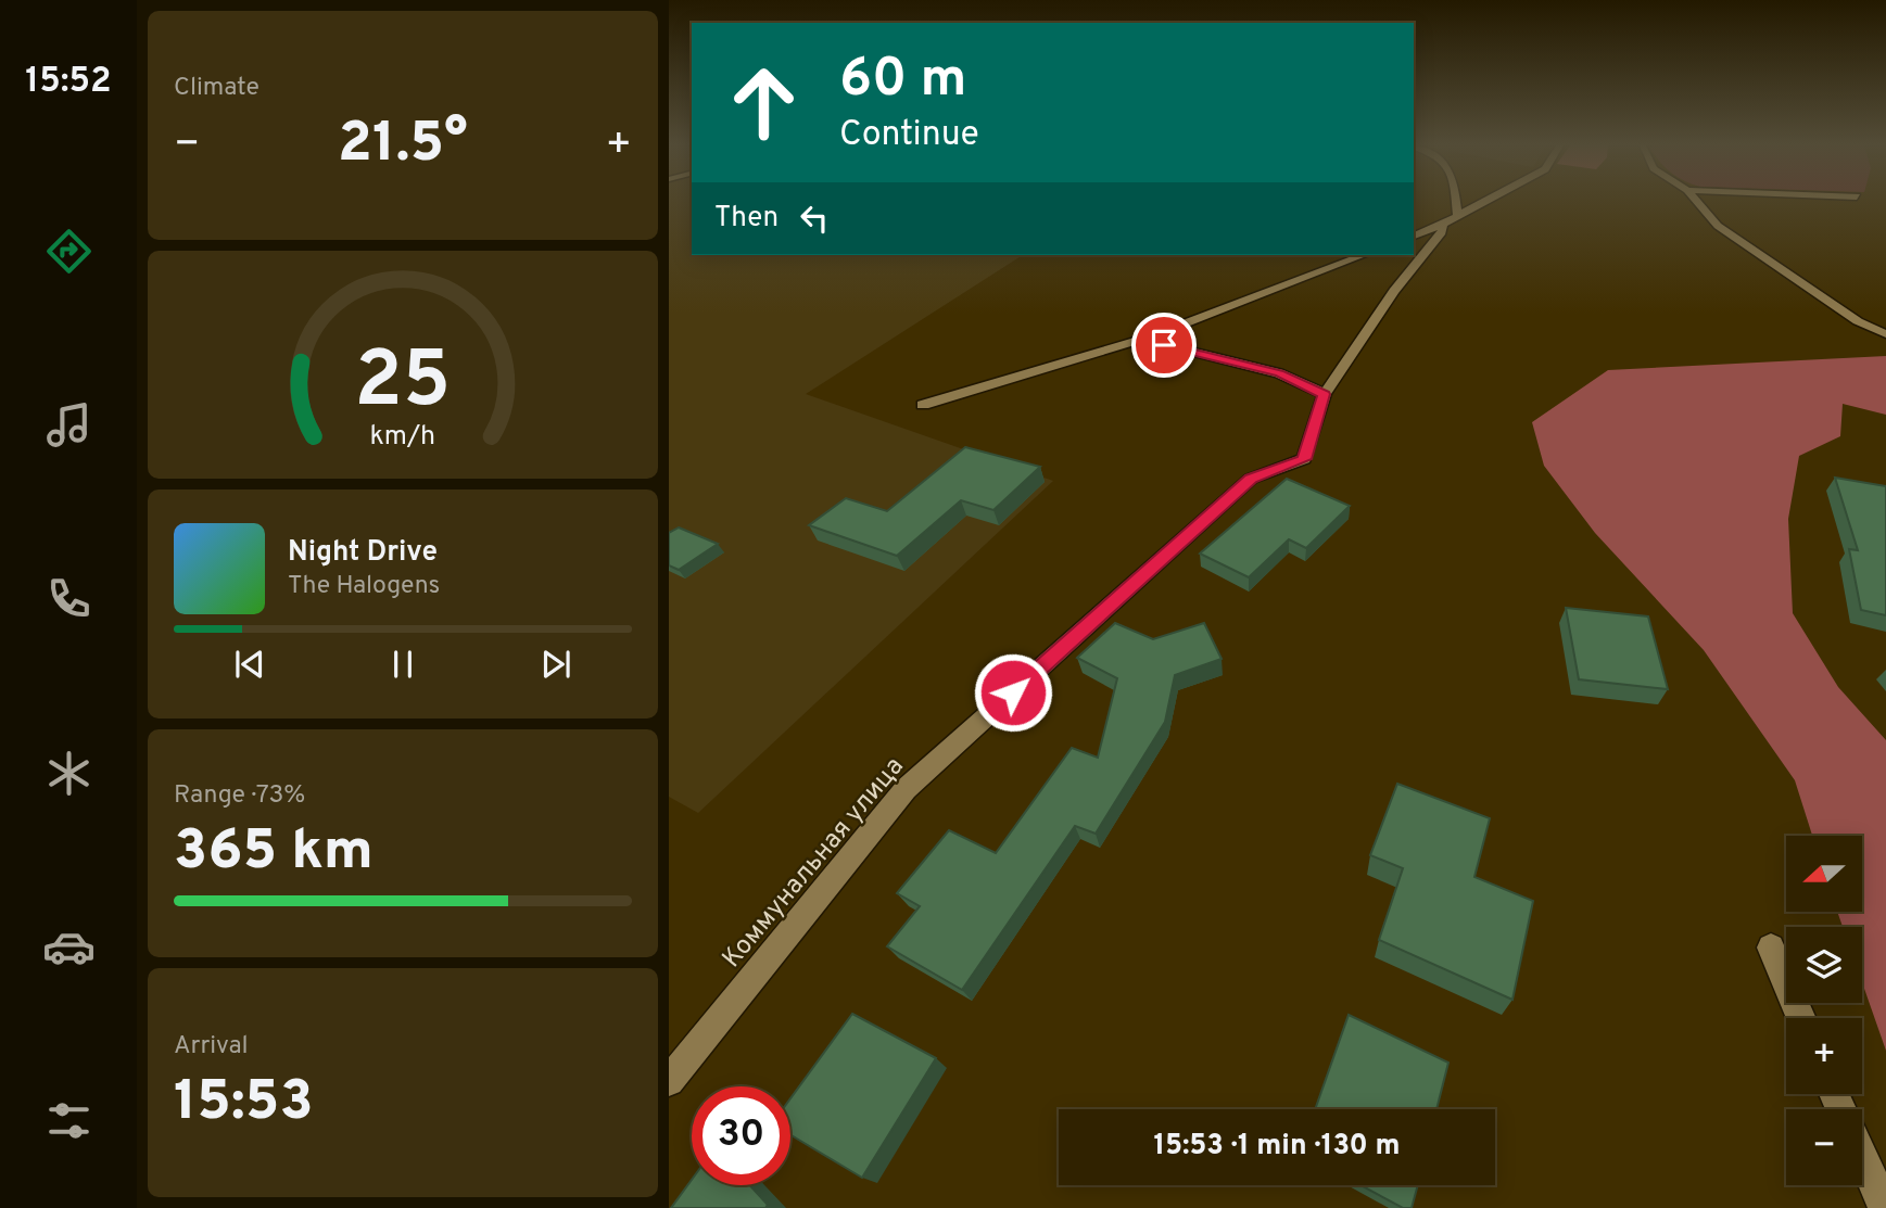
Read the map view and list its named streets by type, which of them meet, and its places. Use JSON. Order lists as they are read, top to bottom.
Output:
{
  "streets": {
    "street": ["Коммунальная улица"]
  },
  "north": "left",
  "page": {
    "tabs": "15:52",
    "tile": [
      "Climate",
      ["Range · 73%", "365 km"],
      ["Arrival", "15:53"]
    ],
    "turn": ["60 m", "Continue"],
    "heat": ["−", "21.5°", "+"],
    "then": "Then",
    "song": ["Night Drive", "The Halogens"],
    "map_buttons": ["+", "−"],
    "limit": "30",
    "trip": "15:53 · 1 min · 130 m",
    "gauge": ["25", "km/h"]
  }
}
